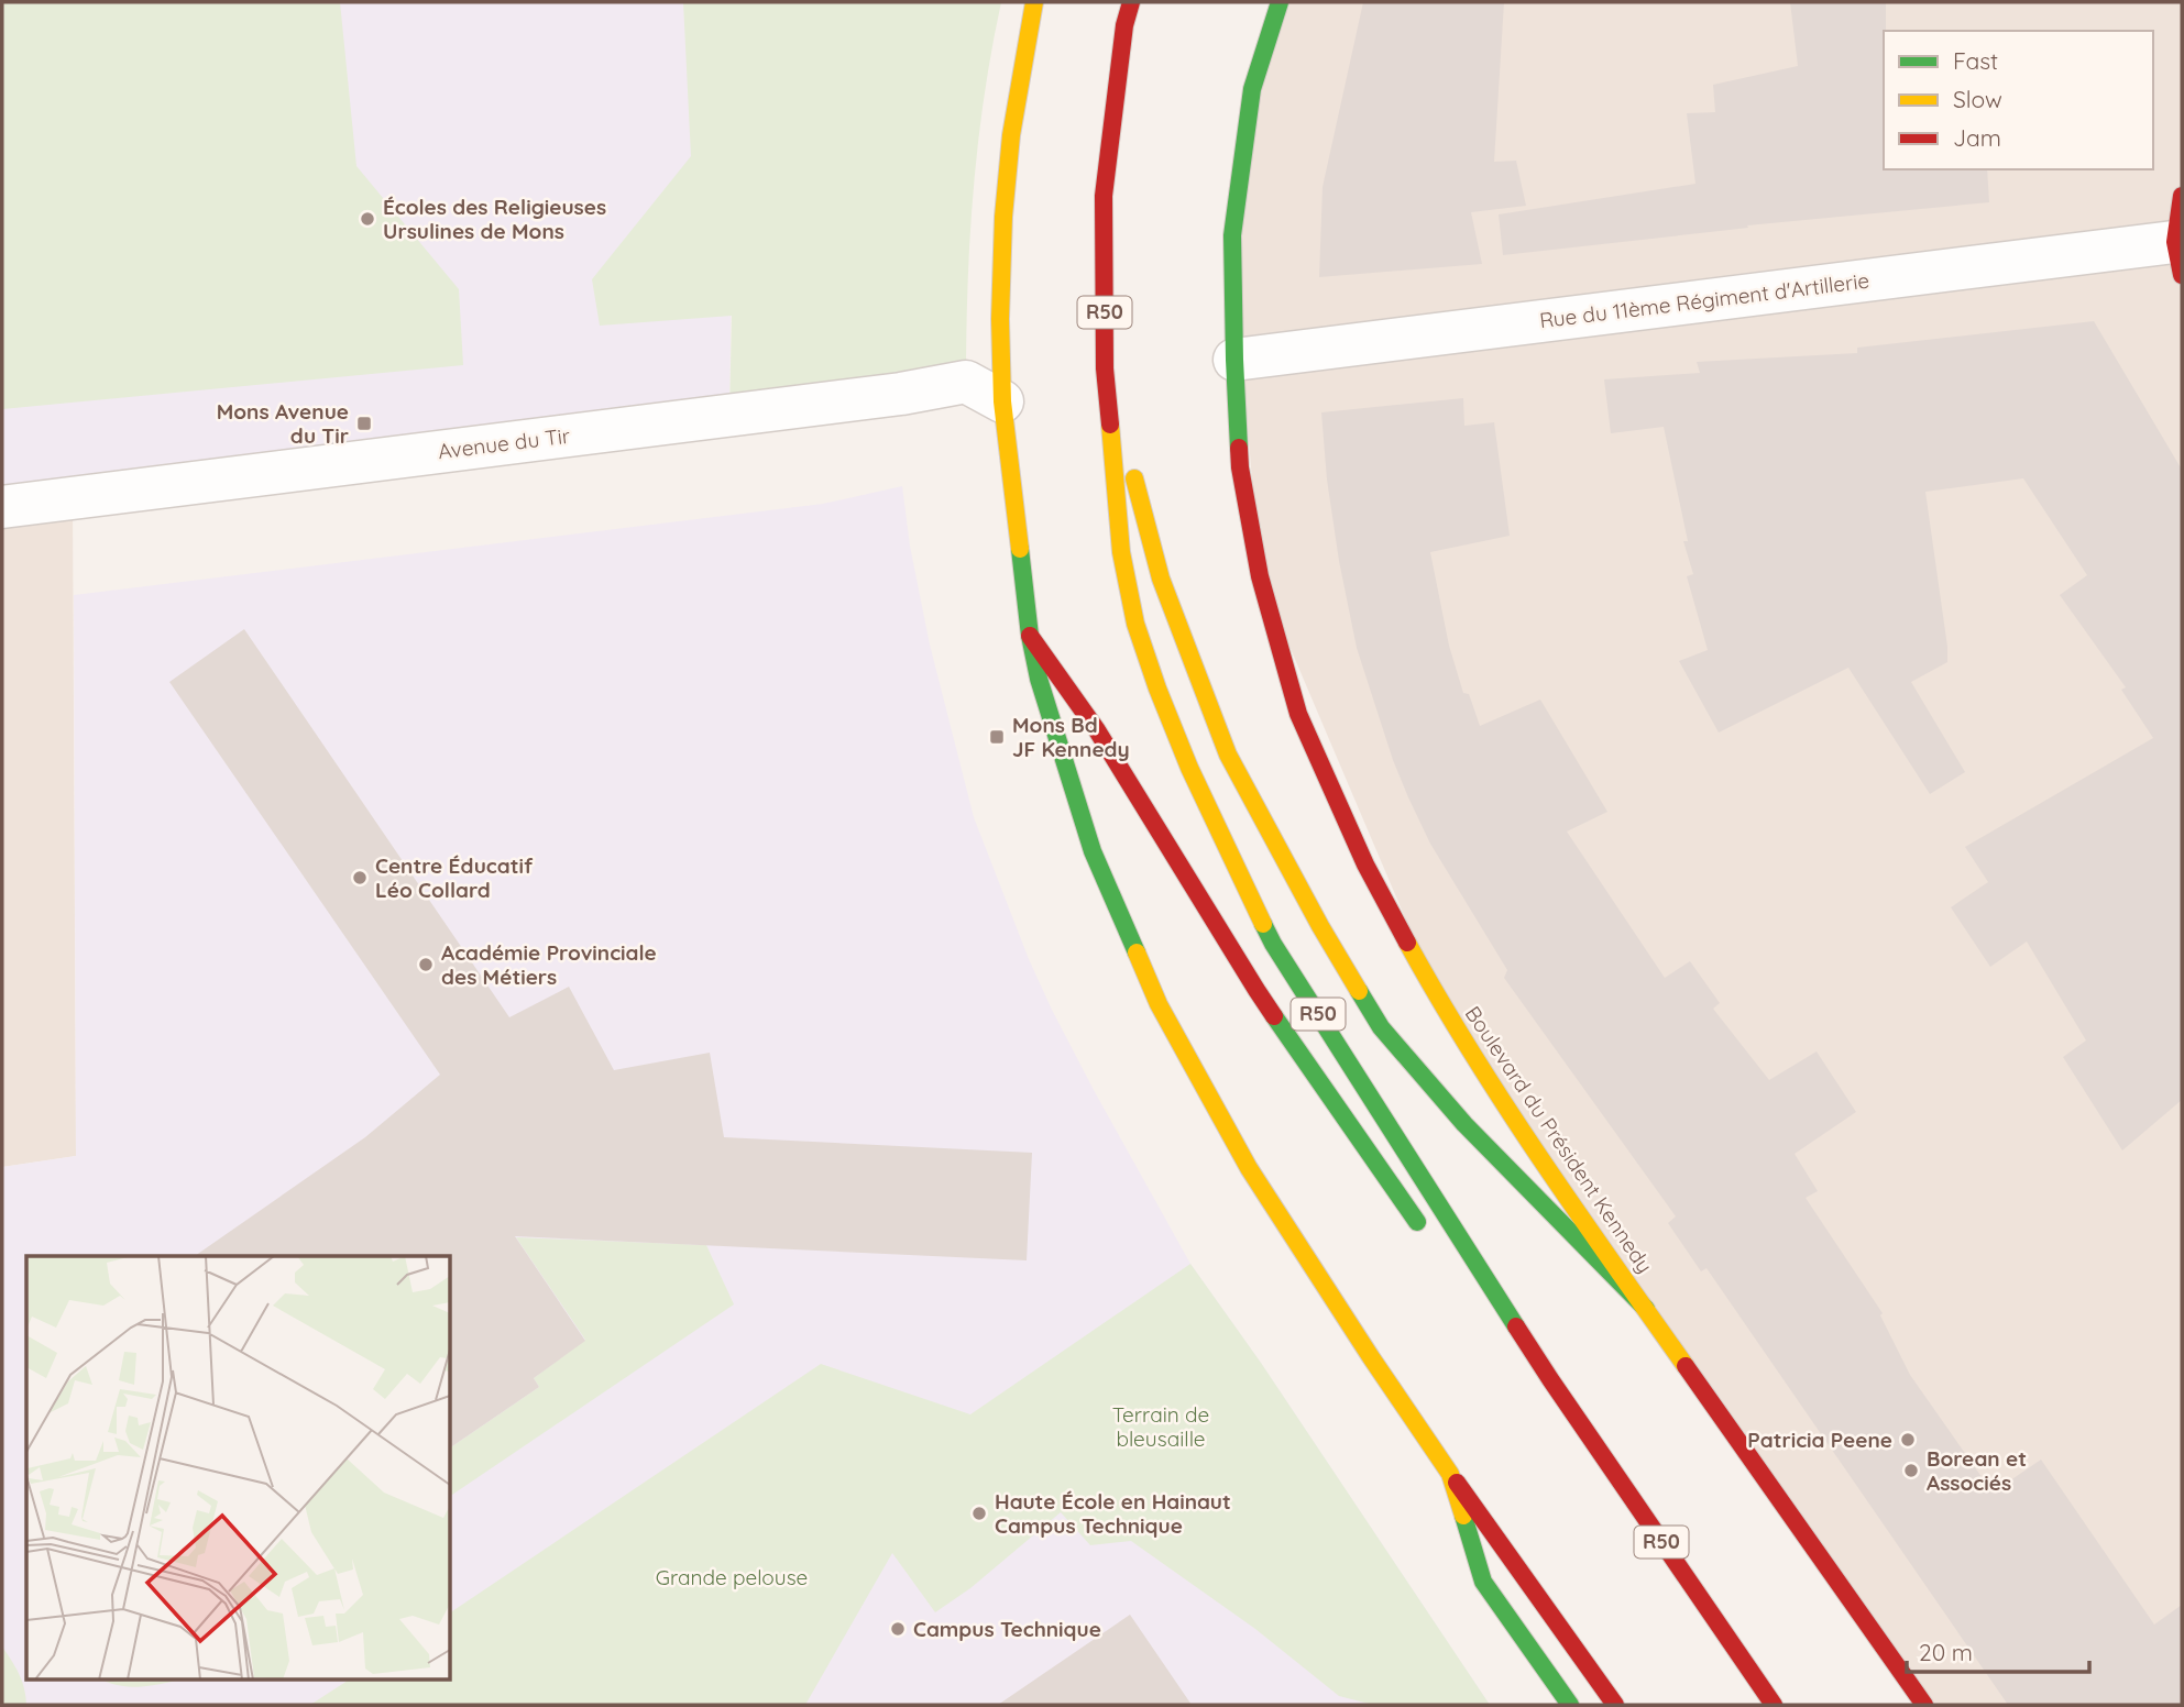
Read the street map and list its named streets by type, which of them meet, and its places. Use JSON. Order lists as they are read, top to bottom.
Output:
{
  "streets": {
    "main road": ["R50", "Boulevard du Président Kennedy"],
    "street": ["Rue du 11ème Régiment d'Artillerie", "Avenue du Tir"]
  },
  "crossings": [
    ["Rue du 11ème Régiment d'Artillerie", "Boulevard du Président Kennedy"]
  ],
  "parks": ["Terrain de bleusaille", "Grande pelouse"],
  "places": {
    "other": [
      "Écoles des Religieuses Ursulines de Mons",
      "Centre Éducatif Léo Collard",
      "Académie Provinciale des Métiers",
      "Patricia Peene",
      "Borean et Associés",
      "Haute École en Hainaut Campus Technique",
      "Campus Technique"
    ],
    "transit": ["Mons Avenue du Tir", "Mons Bd JF Kennedy"]
  },
  "legend": ["Fast", "Slow", "Jam"],
  "scale_bar": "20 m"
}
